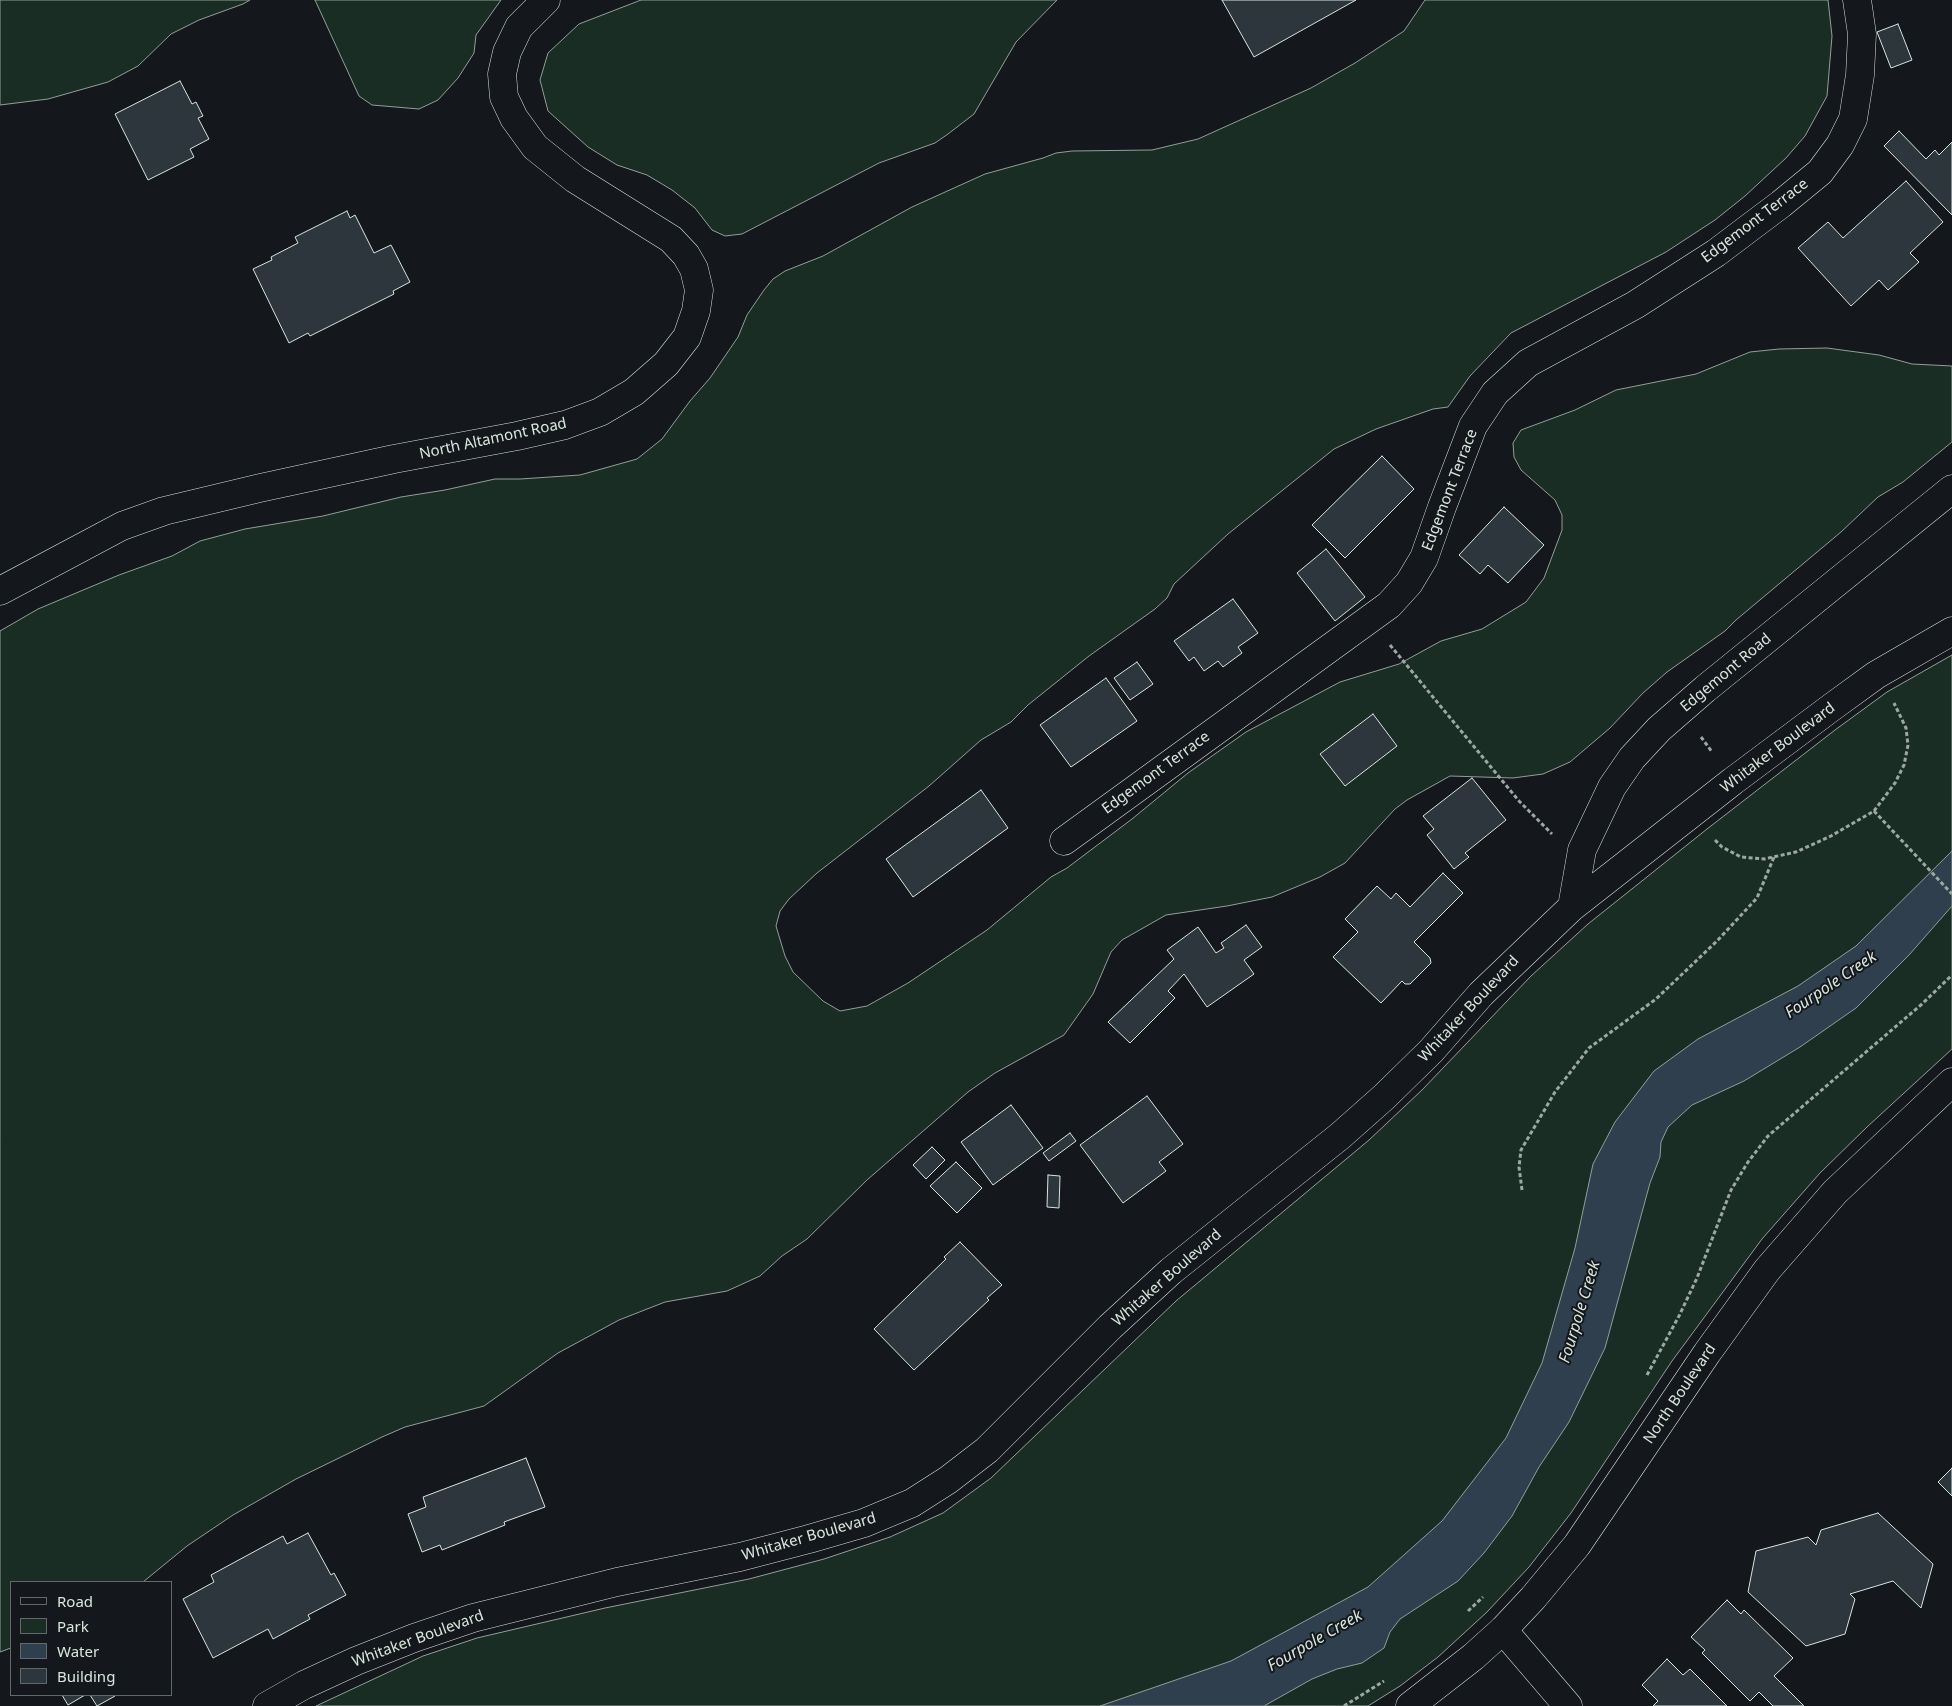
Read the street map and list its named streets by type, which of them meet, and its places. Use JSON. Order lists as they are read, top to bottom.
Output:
{
  "streets": {
    "street": [
      "Edgemont Terrace",
      "North Altamont Road",
      "Edgemont Road",
      "Whitaker Boulevard",
      "North Boulevard"
    ]
  },
  "crossings": [
    ["Edgemont Road", "Whitaker Boulevard"]
  ],
  "water": ["Fourpole Creek"],
  "legend": [
    "Road",
    "Park",
    "Water",
    "Building"
  ]
}
